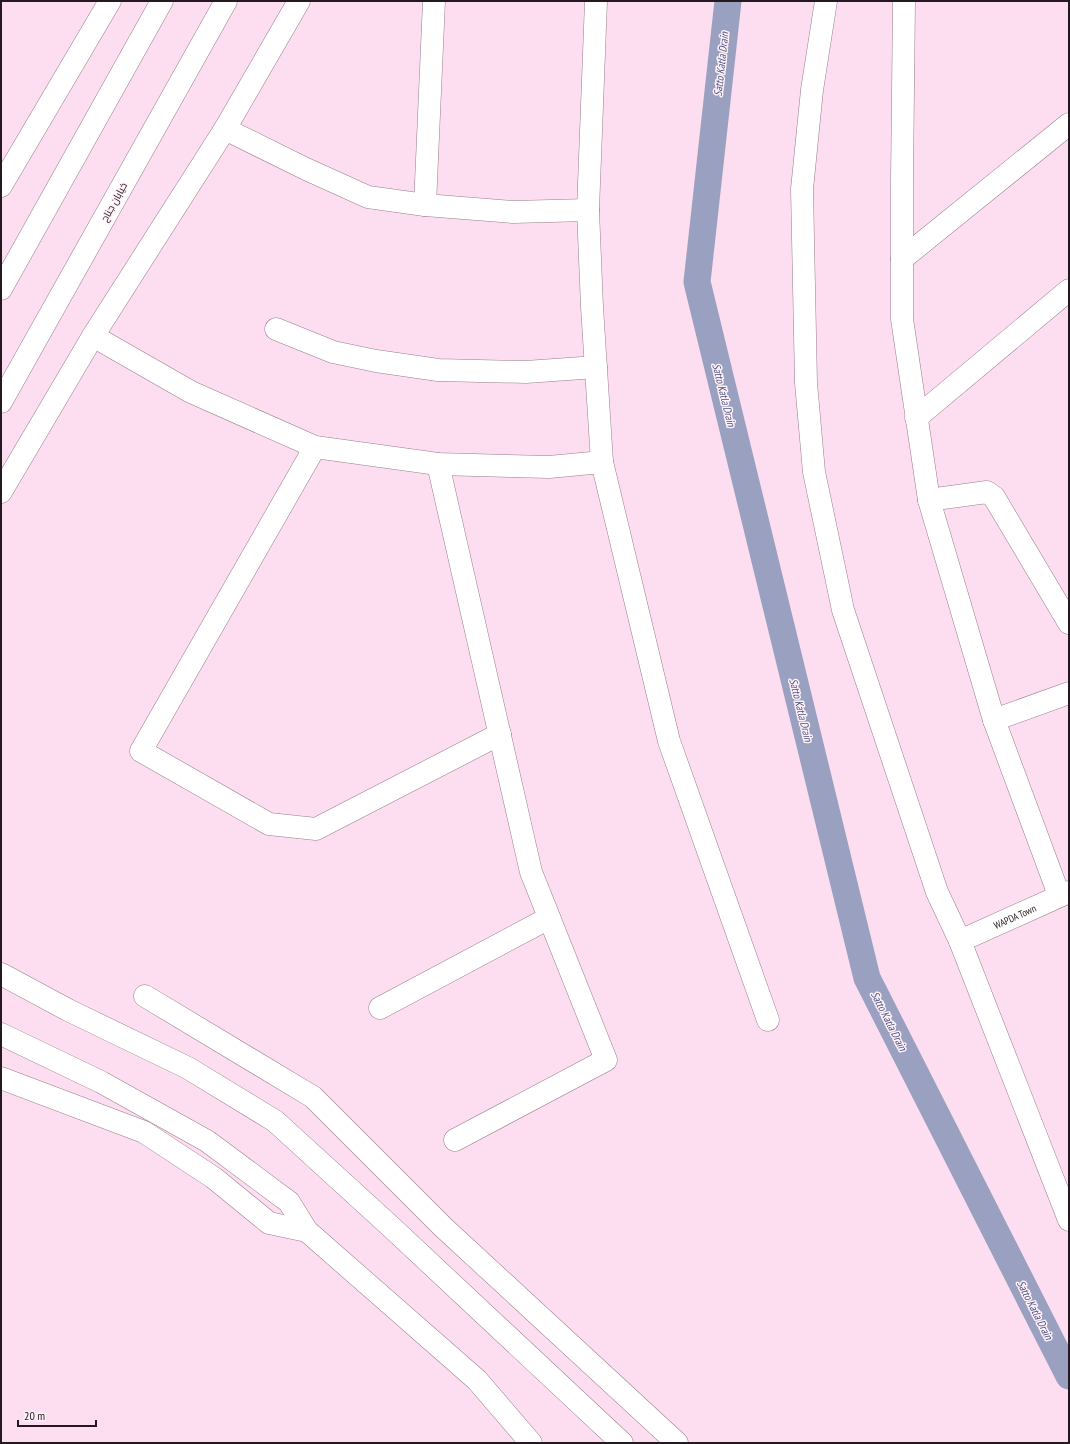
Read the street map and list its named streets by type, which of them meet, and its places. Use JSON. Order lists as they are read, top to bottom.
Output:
{
  "streets": {
    "street": ["خیابان جناح", "WAPDA Town"]
  },
  "water": ["Satto Katla Drain"],
  "scale_bar": "20 m"
}
